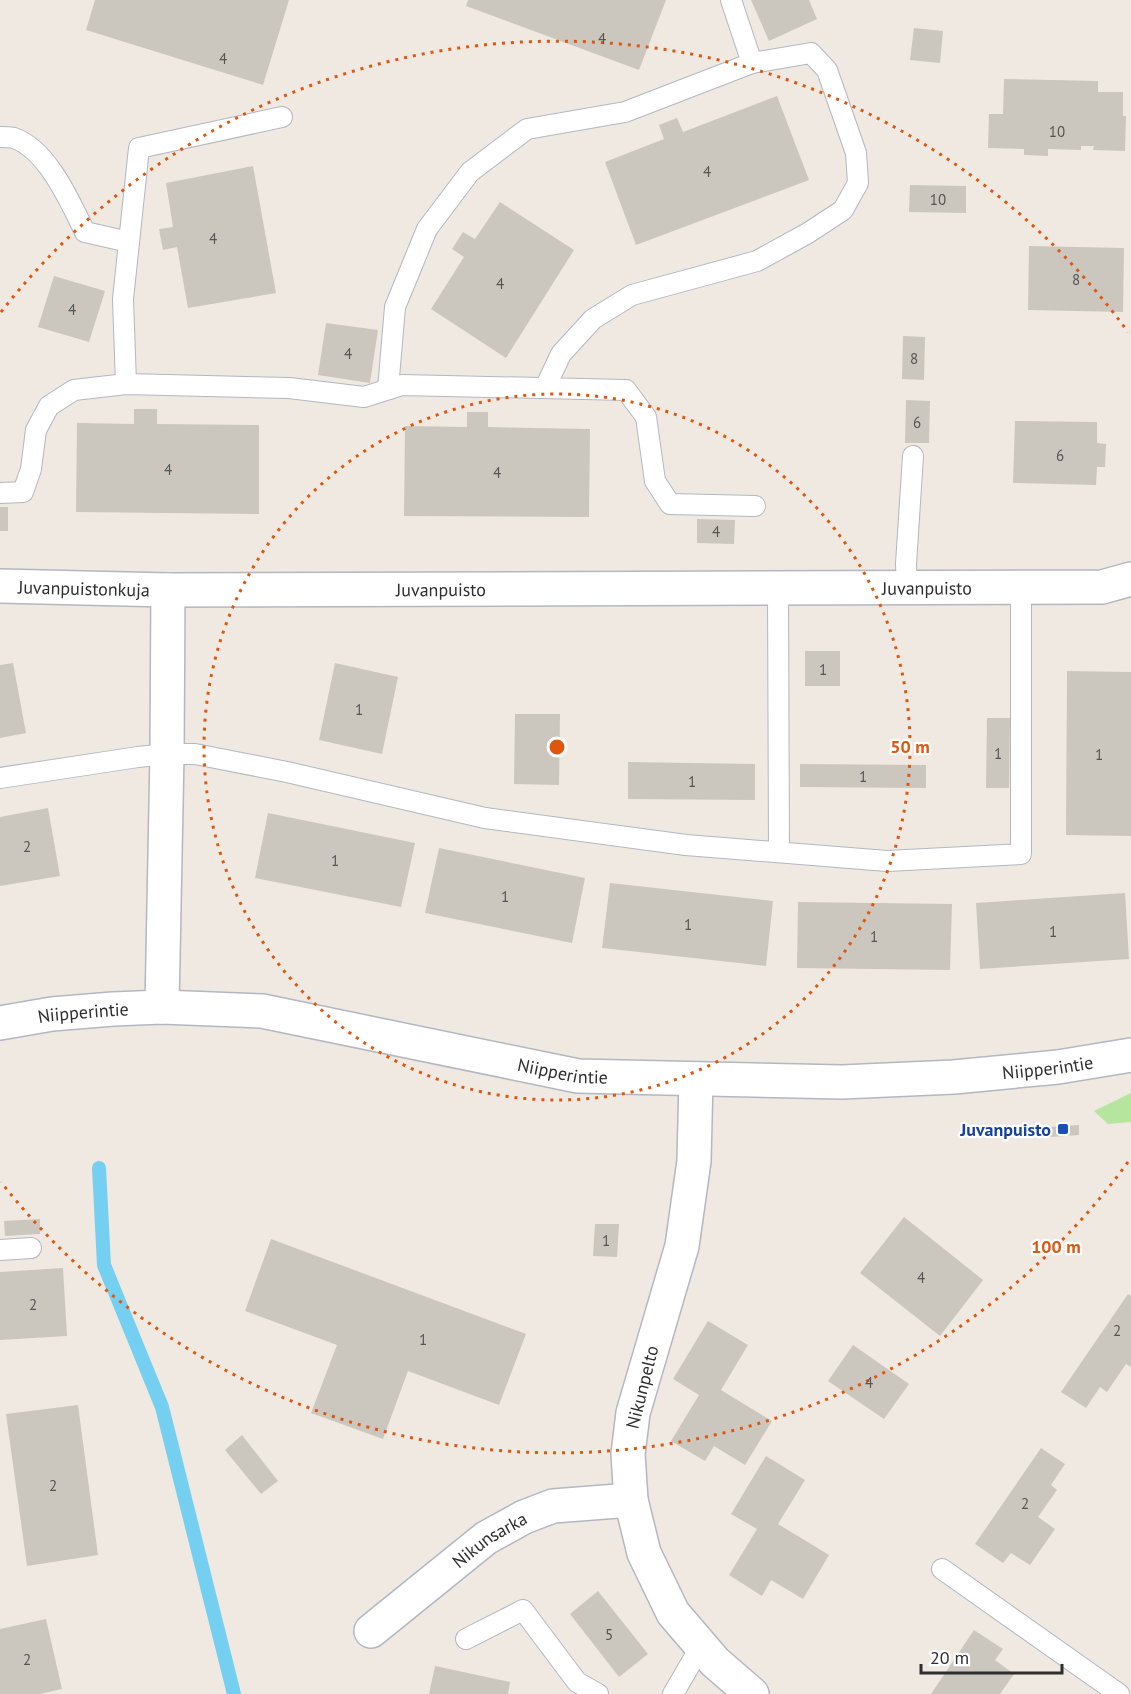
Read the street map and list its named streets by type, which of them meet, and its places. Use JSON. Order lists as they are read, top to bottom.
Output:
{
  "streets": {
    "street": [
      "Juvanpuistonkuja",
      "Juvanpuisto",
      "Niipperintie",
      "Nikunpelto",
      "Nikunsarka"
    ]
  },
  "crossings": [
    ["Juvanpuistonkuja", "Juvanpuisto"],
    ["Niipperintie", "Nikunpelto"],
    ["Nikunpelto", "Nikunsarka"]
  ],
  "places": {
    "transit": ["Juvanpuisto"]
  },
  "house_numbers": [
    "4",
    "4",
    "10",
    "4",
    "10",
    "4",
    "8",
    "4",
    "4",
    "4",
    "8",
    "6",
    "6",
    "4",
    "4",
    "4",
    "1",
    "1",
    "1",
    "1",
    "1",
    "1",
    "2",
    "1",
    "1",
    "1",
    "1",
    "1",
    "1",
    "4",
    "2",
    "2",
    "1",
    "4",
    "2",
    "2",
    "5",
    "2"
  ],
  "scale_bar": "20 m",
  "rings": ["50 m", "100 m"]
}
